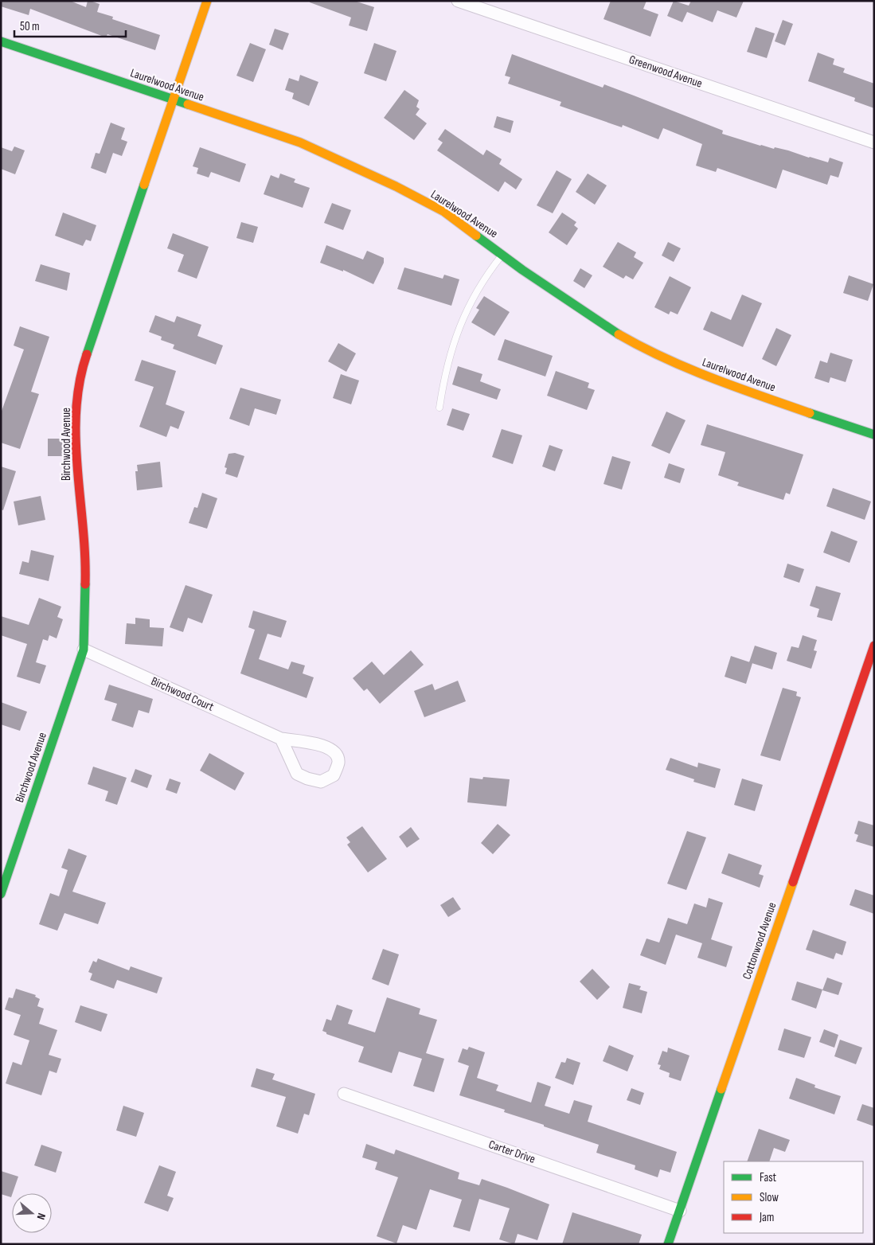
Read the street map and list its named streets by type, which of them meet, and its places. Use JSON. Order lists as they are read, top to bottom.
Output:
{
  "streets": {
    "street": [
      "Greenwood Avenue",
      "Laurelwood Avenue",
      "Birchwood Avenue",
      "Birchwood Court",
      "Cottonwood Avenue",
      "Carter Drive"
    ]
  },
  "crossings": [
    ["Laurelwood Avenue", "Birchwood Avenue"],
    ["Birchwood Avenue", "Birchwood Court"],
    ["Cottonwood Avenue", "Carter Drive"]
  ],
  "legend": ["Fast", "Slow", "Jam"],
  "scale_bar": "50 m",
  "north": "right"
}
